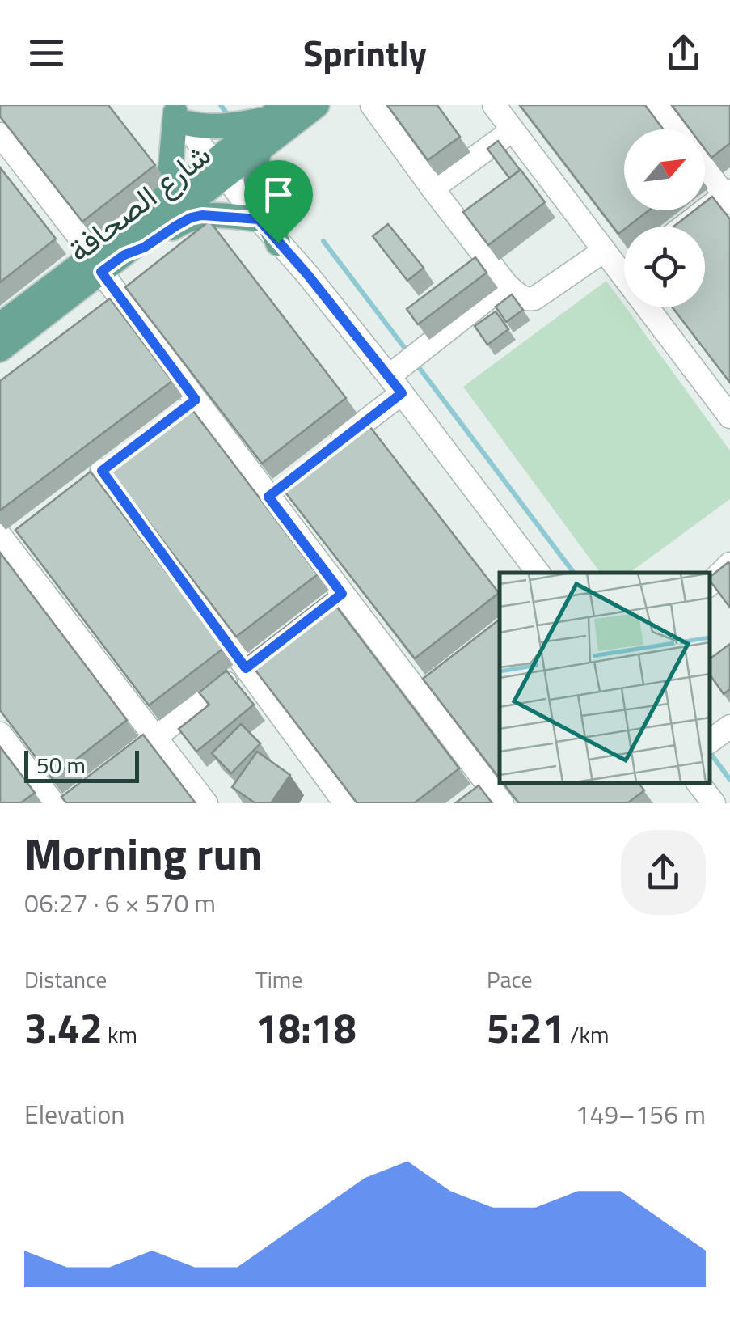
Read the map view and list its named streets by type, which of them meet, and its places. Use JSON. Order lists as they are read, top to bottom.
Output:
{
  "streets": {
    "main road": ["شارع الصحافة"]
  },
  "scale_bar": "50 m",
  "north": "top right",
  "page": {
    "header": "Sprintly",
    "scale": "50 m",
    "heading": ["Morning run", "06:27 · 6 × 570 m"],
    "stats": [
      ["Distance", "3.42 km"],
      ["Time", "18:18"],
      ["Pace", "5:21 /km"]
    ],
    "chart": ["Elevation", "149–156 m"]
  }
}
